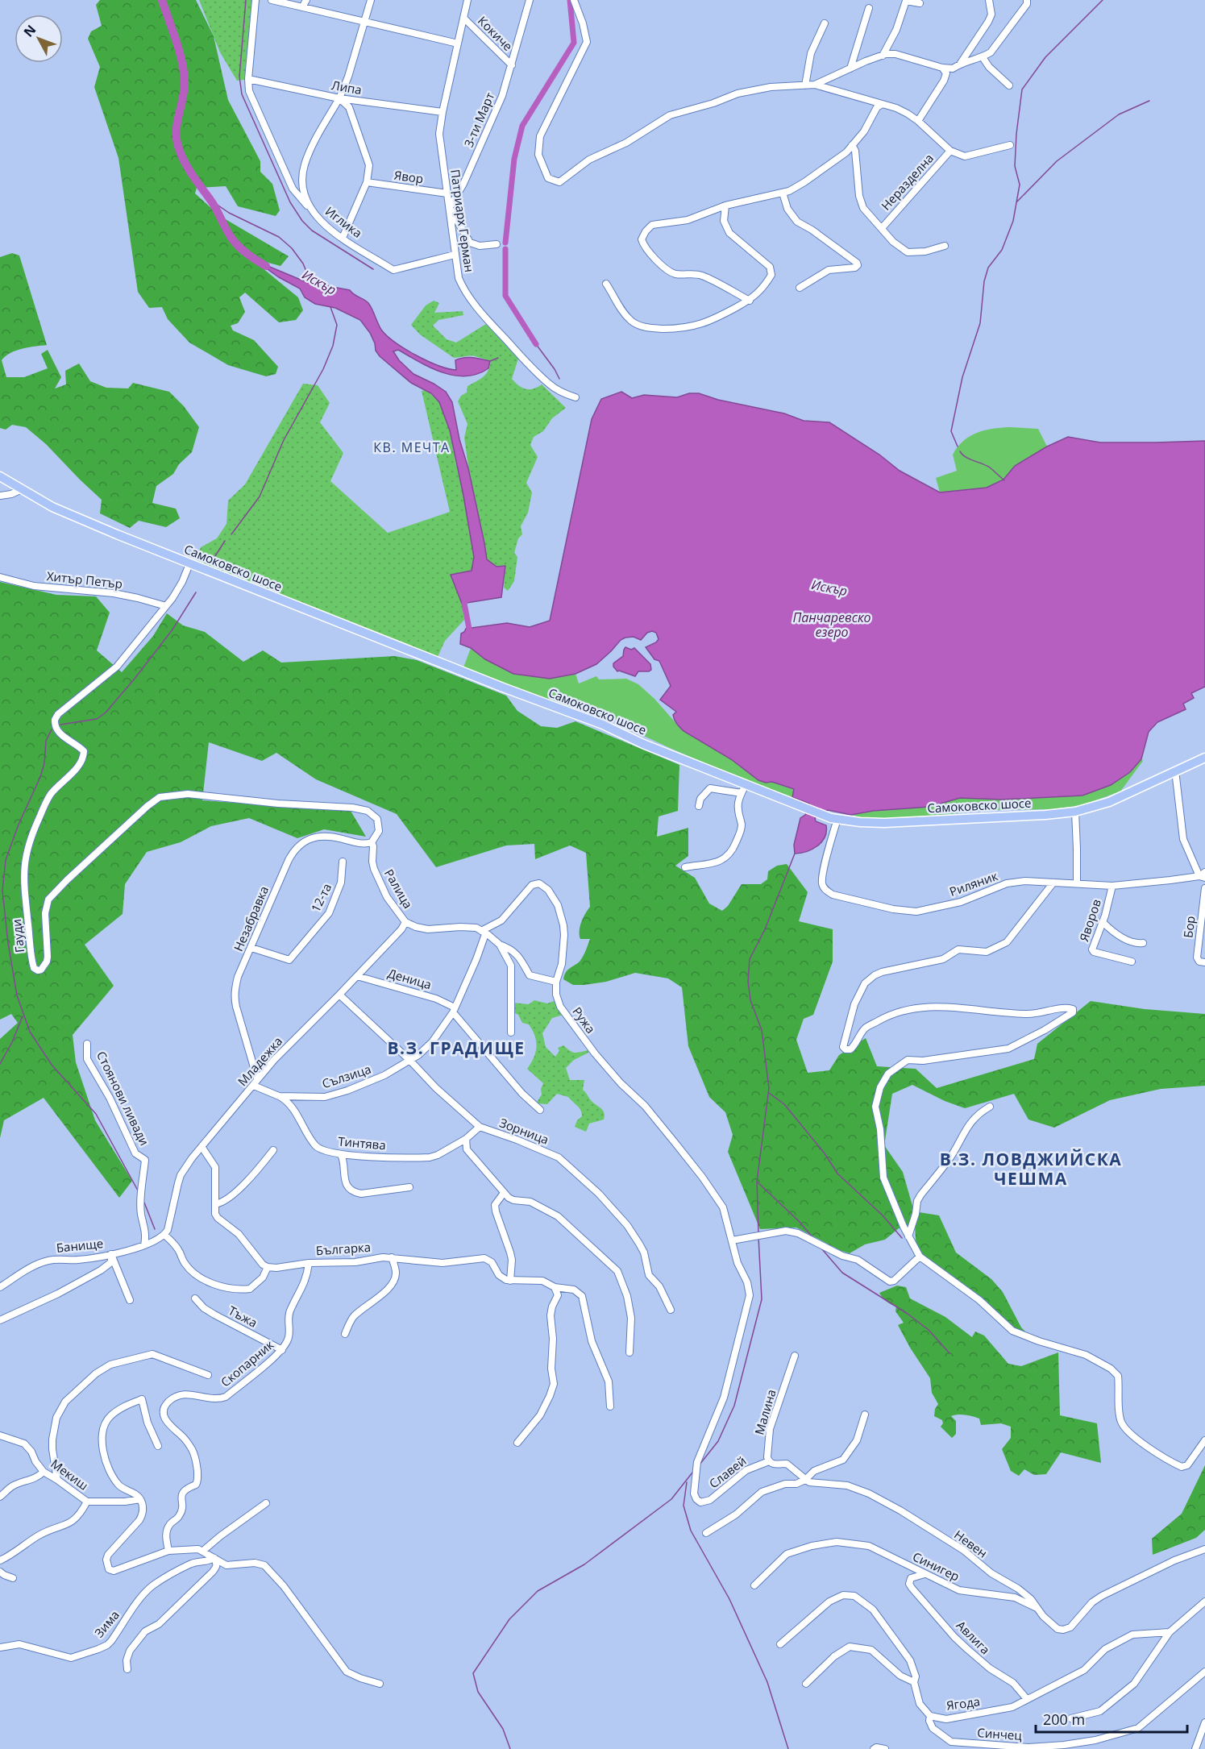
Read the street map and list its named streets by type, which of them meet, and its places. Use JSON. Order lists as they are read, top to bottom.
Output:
{
  "streets": {
    "main road": ["Самоковско шосе"],
    "street": [
      "Кокиче",
      "Липа",
      "3-ти Март",
      "Явор",
      "Неразделна",
      "Патриарх Герман",
      "Иглика",
      "Хитър Петър",
      "Риляник",
      "Ралица",
      "12-та",
      "Незабравка",
      "Яворов",
      "Бор",
      "Гауди",
      "Деница",
      "Ружа",
      "Младежка",
      "Сълзица",
      "Стоянови ливади",
      "Зорница",
      "Тинтява",
      "Банище",
      "Българка",
      "Тъжа",
      "Скопарник",
      "Малина",
      "Славей",
      "Мекиш",
      "Невен",
      "Синигер",
      "Зима",
      "Авлига",
      "Ягода",
      "Синчец"
    ]
  },
  "crossings": [
    ["Кокиче", "3-ти Март"],
    ["Кокиче", "Патриарх Герман"],
    ["Липа", "Патриарх Герман"],
    ["Липа", "Иглика"],
    ["3-ти Март", "Патриарх Герман"],
    ["Явор", "Патриарх Герман"],
    ["Патриарх Герман", "Иглика"],
    ["Самоковско шосе", "Риляник"],
    ["Самоковско шосе", "Гауди"],
    ["Хитър Петър", "Гауди"],
    ["Риляник", "Яворов"],
    ["Ралица", "Незабравка"],
    ["Ралица", "Гауди"],
    ["Ралица", "Ружа"],
    ["Ралица", "Младежка"],
    ["Ралица", "Сълзица"],
    ["12-та", "Незабравка"],
    ["Незабравка", "Гауди"],
    ["Незабравка", "Младежка"],
    ["Незабравка", "Сълзица"],
    ["Деница", "Младежка"],
    ["Деница", "Сълзица"],
    ["Ружа", "Сълзица"],
    ["Ружа", "Славей"],
    ["Младежка", "Сълзица"],
    ["Младежка", "Зорница"],
    ["Младежка", "Банище"],
    ["Сълзица", "Зорница"],
    ["Сълзица", "Тинтява"],
    ["Стоянови ливади", "Банище"],
    ["Зорница", "Тинтява"],
    ["Българка", "Скопарник"],
    ["Тъжа", "Скопарник"],
    ["Малина", "Славей"],
    ["Невен", "Синигер"],
    ["Синигер", "Авлига"],
    ["Авлига", "Ягода"],
    ["Ягода", "Синчец"]
  ],
  "districts": ["КВ. МЕЧТА", "В.З. ГРАДИЩЕ", "В.З. ЛОВДЖИЙСКА ЧЕШМА"],
  "water": ["Искър", "Панчаревско езеро"],
  "scale_bar": "200 m",
  "north": "top left"
}
